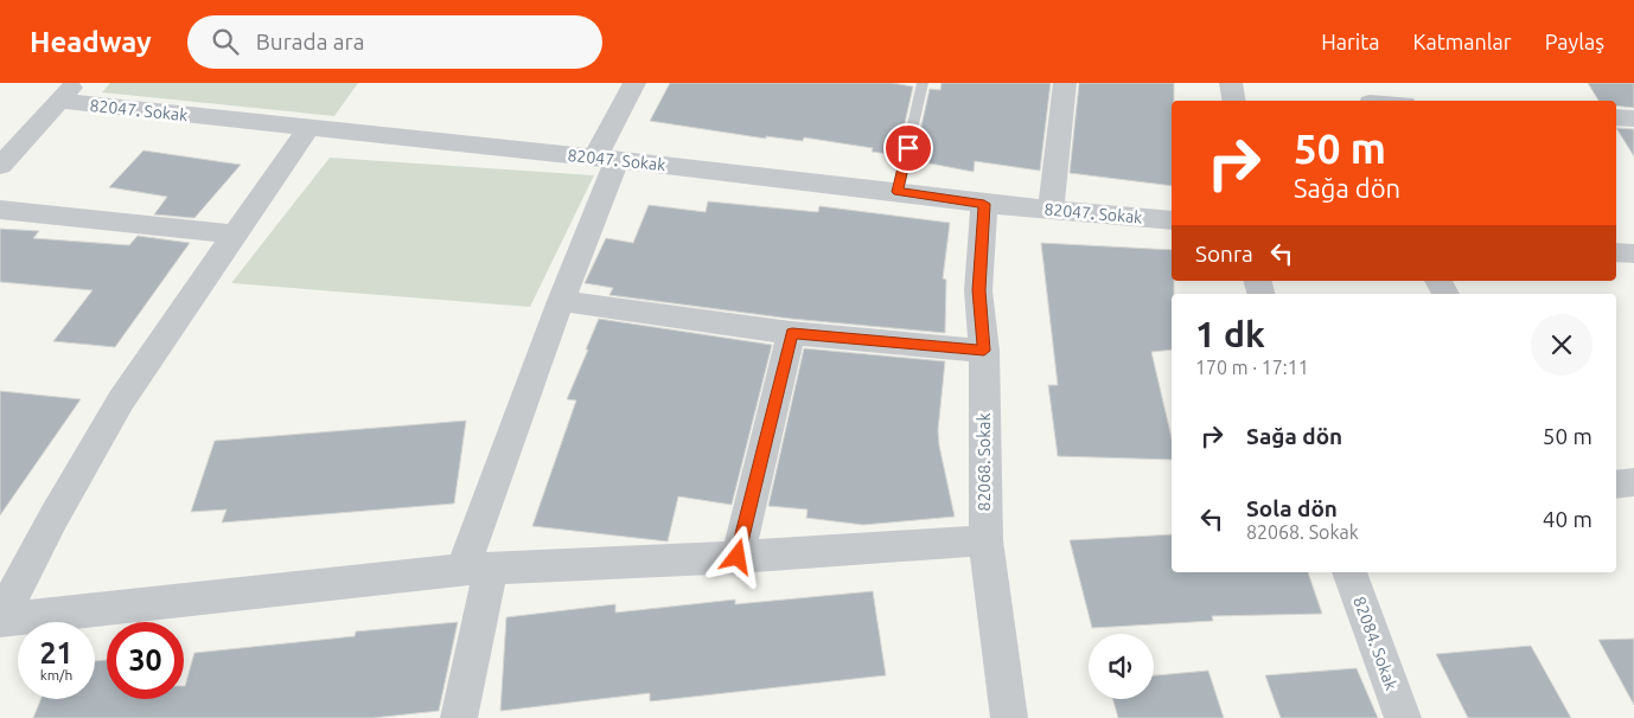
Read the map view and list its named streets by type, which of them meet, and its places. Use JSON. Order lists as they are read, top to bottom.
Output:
{
  "streets": {
    "street": ["82047. Sokak", "82068. Sokak", "82084. Sokak"]
  },
  "crossings": [
    ["82047. Sokak", "82068. Sokak"]
  ],
  "page": {
    "header": "Headway",
    "search": "Burada ara",
    "nav": ["Harita", "Katmanlar", "Paylaş"],
    "turn": ["50 m", "Sağa dön"],
    "then": "Sonra",
    "heading": ["1 dk", "170 m · 17:11"],
    "list": [
      {
        "name": "Sağa dön",
        "value": "50 m"
      },
      {
        "name": "Sola dön",
        "note": "82068. Sokak",
        "value": "40 m"
      }
    ],
    "speed": "21 km/h",
    "limit": "30"
  }
}
